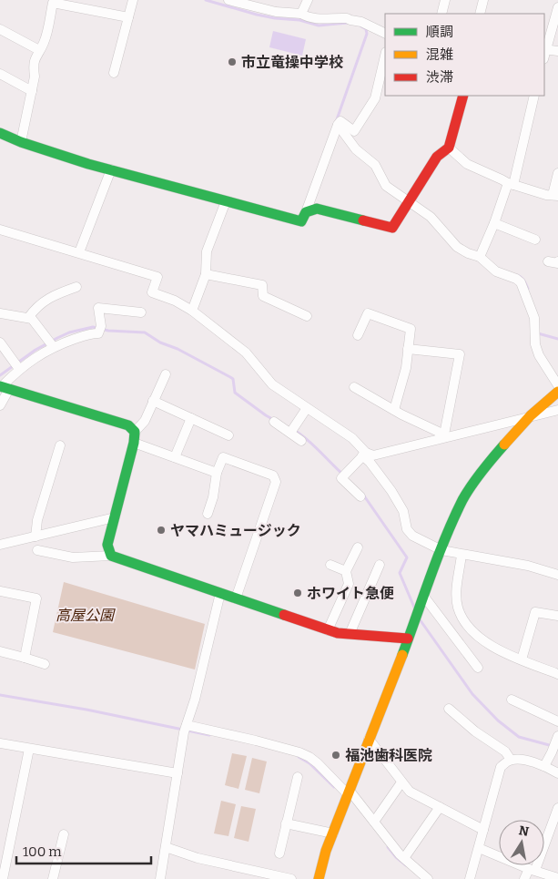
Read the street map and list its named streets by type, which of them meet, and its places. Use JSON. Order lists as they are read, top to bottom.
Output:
{
  "parks": ["高屋公園"],
  "places": [
    "市立竜操中学校",
    "ヤマハミュージック",
    "ホワイト急便",
    "福池歯科医院"
  ],
  "legend": ["順調", "混雑", "渋滞"],
  "scale_bar": "100 m",
  "north": "top"
}
